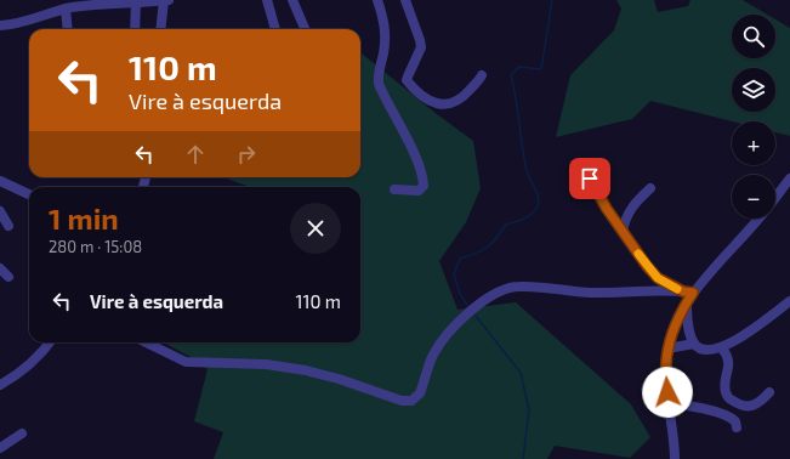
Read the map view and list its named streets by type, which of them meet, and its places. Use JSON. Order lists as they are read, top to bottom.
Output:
{
  "page": {
    "map_buttons": ["+", "−"],
    "turn": ["110 m", "Vire à esquerda"],
    "heading": ["1 min", "280 m · 15:08"],
    "list": [
      {
        "name": "Vire à esquerda",
        "value": "110 m"
      }
    ]
  }
}
